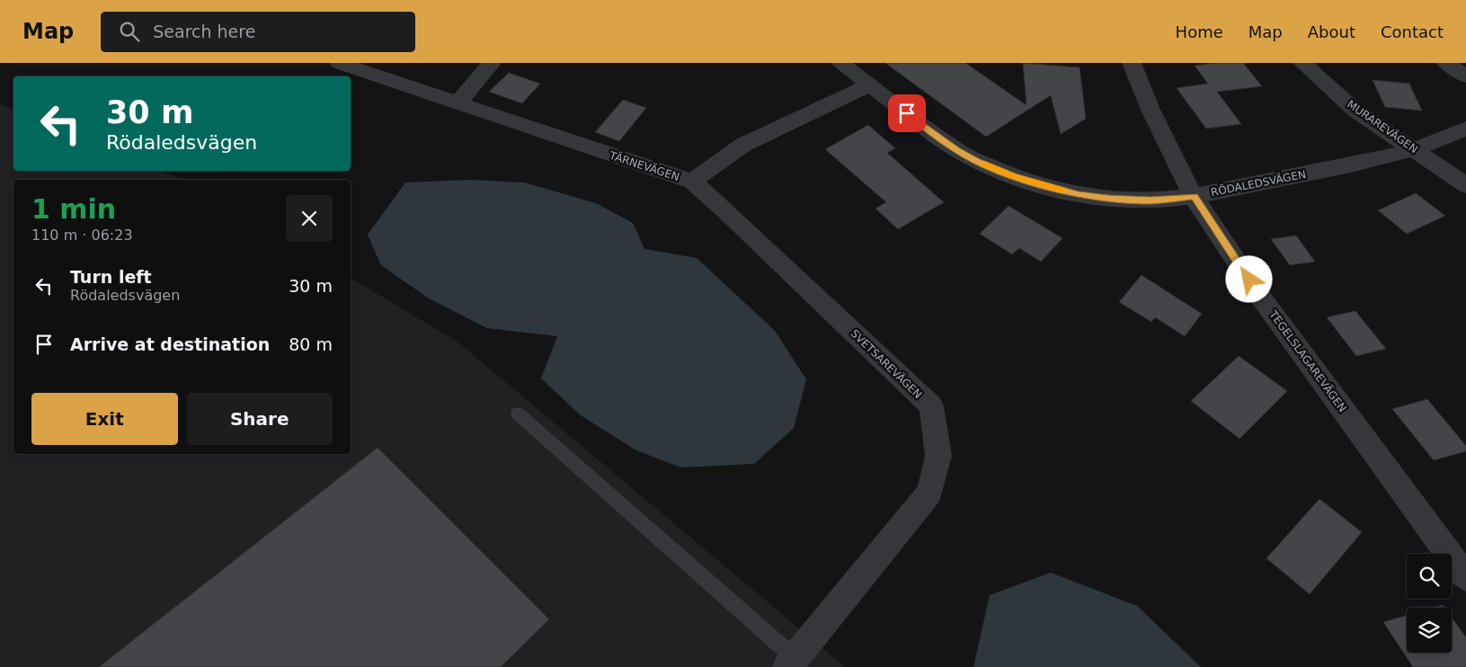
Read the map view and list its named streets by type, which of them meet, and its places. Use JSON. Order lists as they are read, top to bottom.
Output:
{
  "streets": {
    "street": [
      "MURAREVÄGEN",
      "TÄRNEVÄGEN",
      "RÖDALEDSVÄGEN",
      "TEGELSLAGAREVÄGEN",
      "SVETSAREVÄGEN"
    ]
  },
  "crossings": [
    ["MURAREVÄGEN", "RÖDALEDSVÄGEN"],
    ["TÄRNEVÄGEN", "RÖDALEDSVÄGEN"],
    ["TÄRNEVÄGEN", "SVETSAREVÄGEN"],
    ["RÖDALEDSVÄGEN", "TEGELSLAGAREVÄGEN"]
  ],
  "page": {
    "header": "Map",
    "search": "Search here",
    "nav": [
      "Home",
      "Map",
      "About",
      "Contact"
    ],
    "turn": ["30 m", "Rödaledsvägen"],
    "heading": ["1 min", "110 m · 06:23"],
    "list": [
      {
        "name": "Turn left",
        "note": "Rödaledsvägen",
        "value": "30 m"
      },
      {
        "name": "Arrive at destination",
        "value": "80 m"
      }
    ],
    "buttons": ["Exit", "Share"]
  }
}
